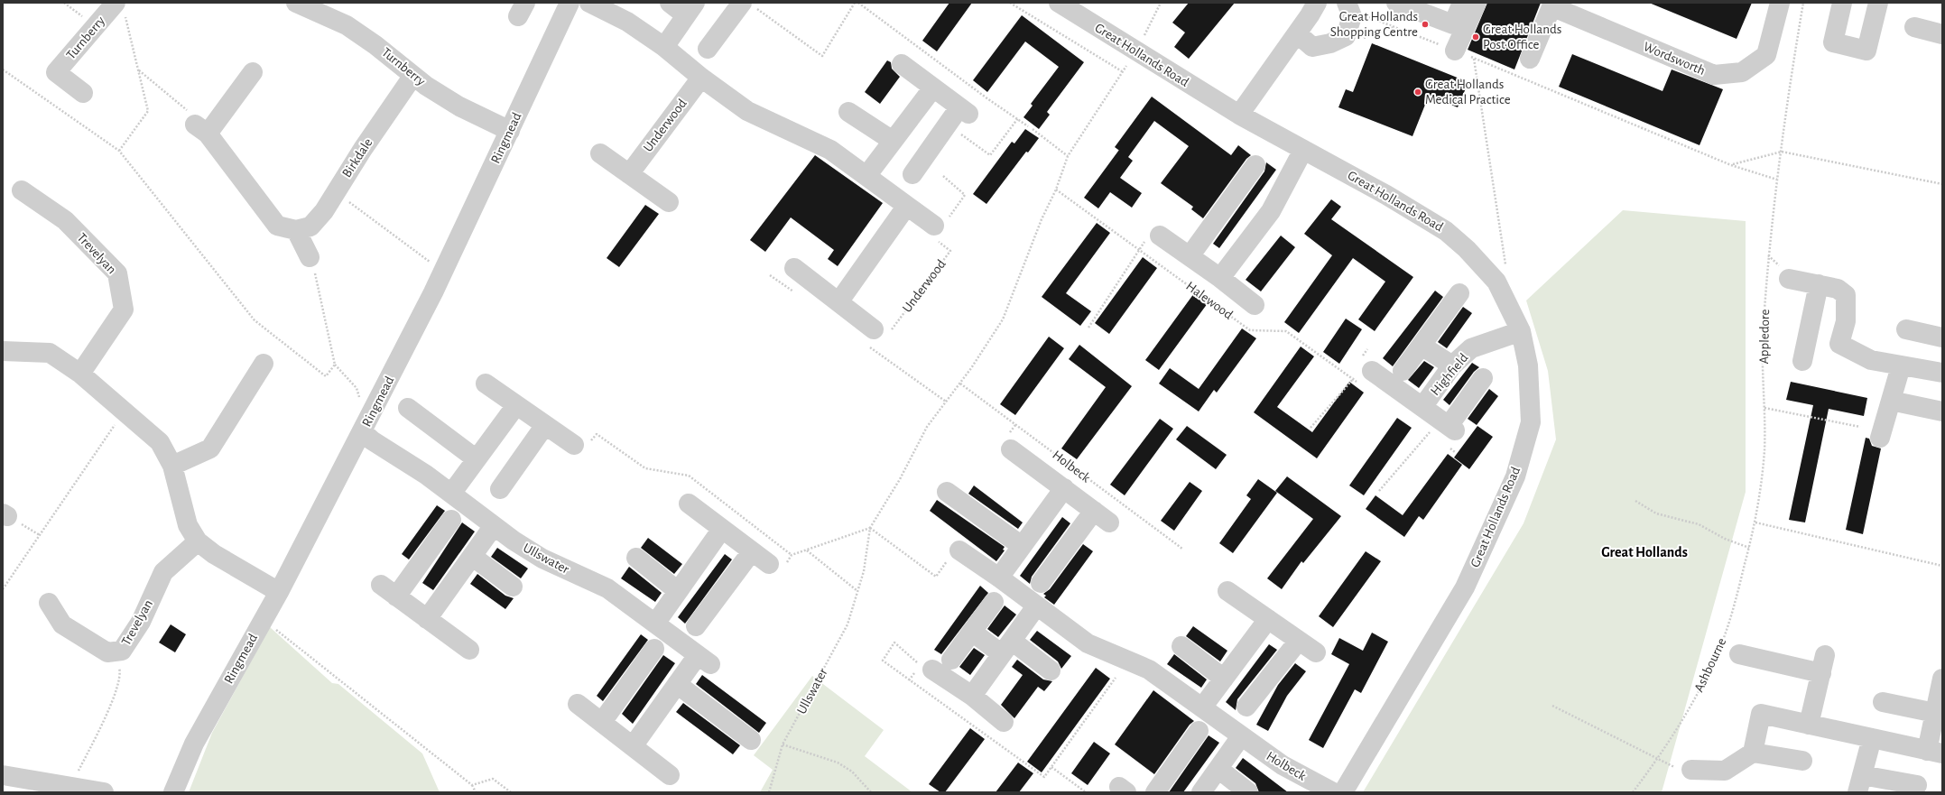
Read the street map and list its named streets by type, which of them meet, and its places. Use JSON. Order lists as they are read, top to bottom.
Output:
{
  "streets": {
    "street": [
      "Turnberry",
      "Great Hollands Road",
      "Wordsworth",
      "Underwood",
      "Ringmead",
      "Birkdale",
      "Trevelyan",
      "Halewood",
      "Highfield",
      "Holbeck",
      "Ullswater"
    ],
    "path": ["Appledore", "Ashbourne"]
  },
  "crossings": [
    ["Turnberry", "Ringmead"],
    ["Turnberry", "Birkdale"],
    ["Great Hollands Road", "Halewood"],
    ["Great Hollands Road", "Highfield"],
    ["Ringmead", "Ullswater"],
    ["Appledore", "Ashbourne"]
  ],
  "districts": ["Great Hollands"],
  "places": ["Great Hollands Shopping Centre", "Great Hollands Post Office", "Great Hollands Medical Practice"]
}
